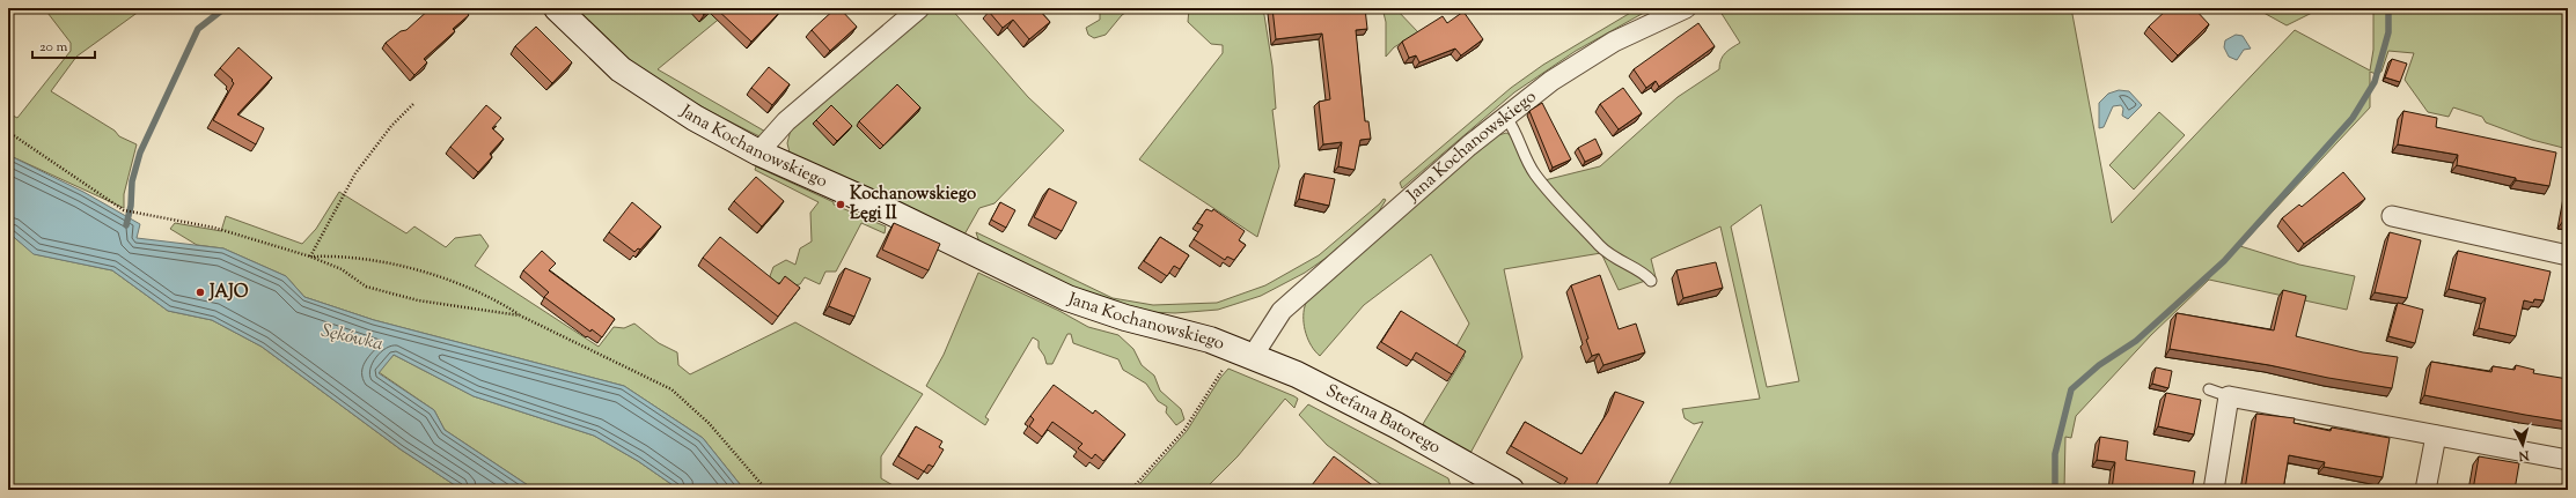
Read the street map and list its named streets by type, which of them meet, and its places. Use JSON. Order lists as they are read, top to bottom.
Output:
{
  "streets": {
    "street": ["Jana Kochanowskiego", "Stefana Batorego"]
  },
  "crossings": [
    ["Jana Kochanowskiego", "Stefana Batorego"]
  ],
  "water": ["Sękówka"],
  "places": ["Kochanowskiego Łęgi II", "JAJO"],
  "scale_bar": "20 m",
  "north": "bottom"
}
